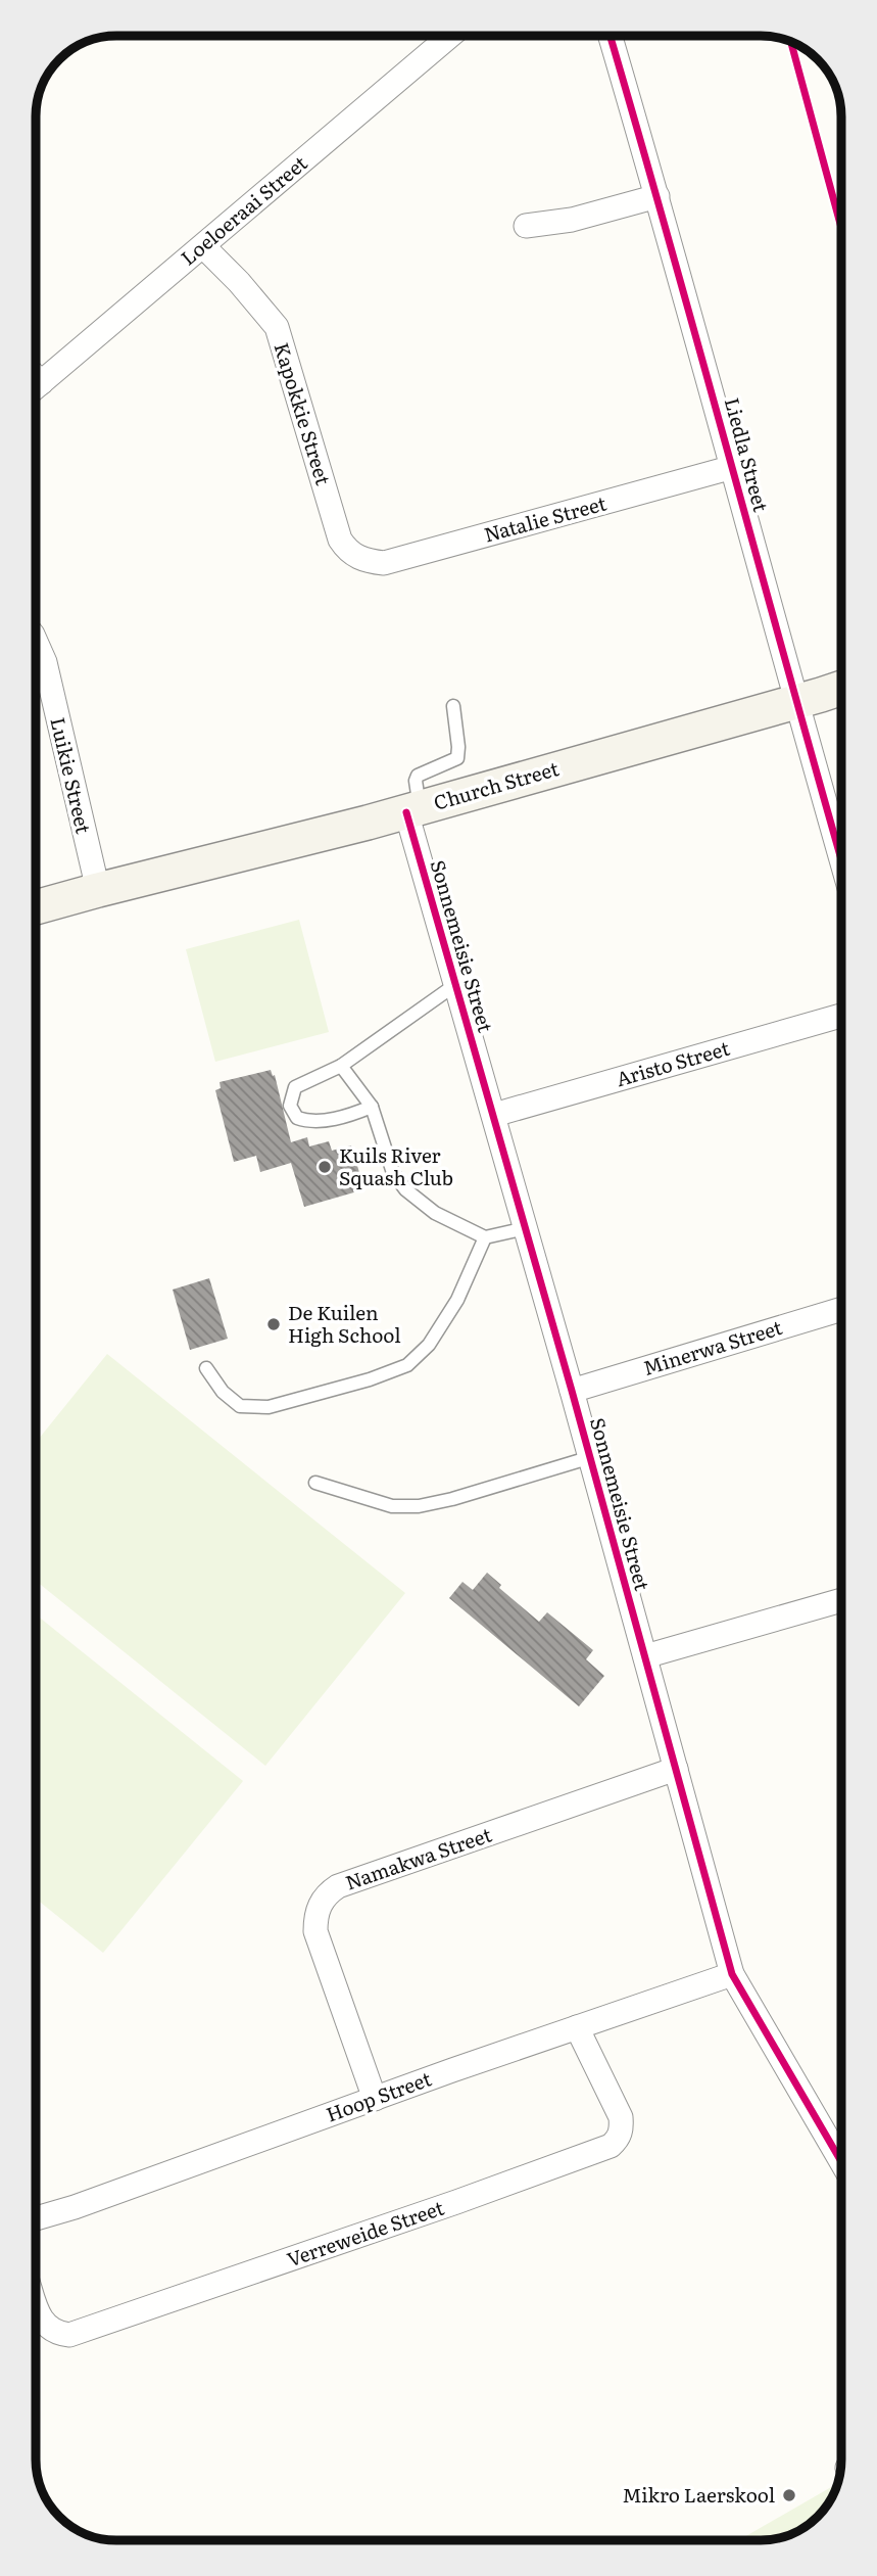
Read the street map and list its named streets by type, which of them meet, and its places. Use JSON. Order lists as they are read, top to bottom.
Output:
{
  "streets": {
    "street": [
      "Loeloeraai Street",
      "Kapokkie Street",
      "Liedla Street",
      "Natalie Street",
      "Luikie Street",
      "Church Street",
      "Sonnemeisie Street",
      "Aristo Street",
      "Minerwa Street",
      "Namakwa Street",
      "Hoop Street",
      "Verreweide Street"
    ]
  },
  "crossings": [
    ["Loeloeraai Street", "Kapokkie Street"],
    ["Kapokkie Street", "Natalie Street"],
    ["Liedla Street", "Natalie Street"],
    ["Liedla Street", "Church Street"],
    ["Luikie Street", "Church Street"],
    ["Church Street", "Sonnemeisie Street"],
    ["Sonnemeisie Street", "Aristo Street"],
    ["Sonnemeisie Street", "Minerwa Street"],
    ["Sonnemeisie Street", "Namakwa Street"],
    ["Sonnemeisie Street", "Hoop Street"],
    ["Namakwa Street", "Hoop Street"],
    ["Hoop Street", "Verreweide Street"]
  ],
  "places": ["Kuils River Squash Club", "De Kuilen High School", "Mikro Laerskool"]
}
